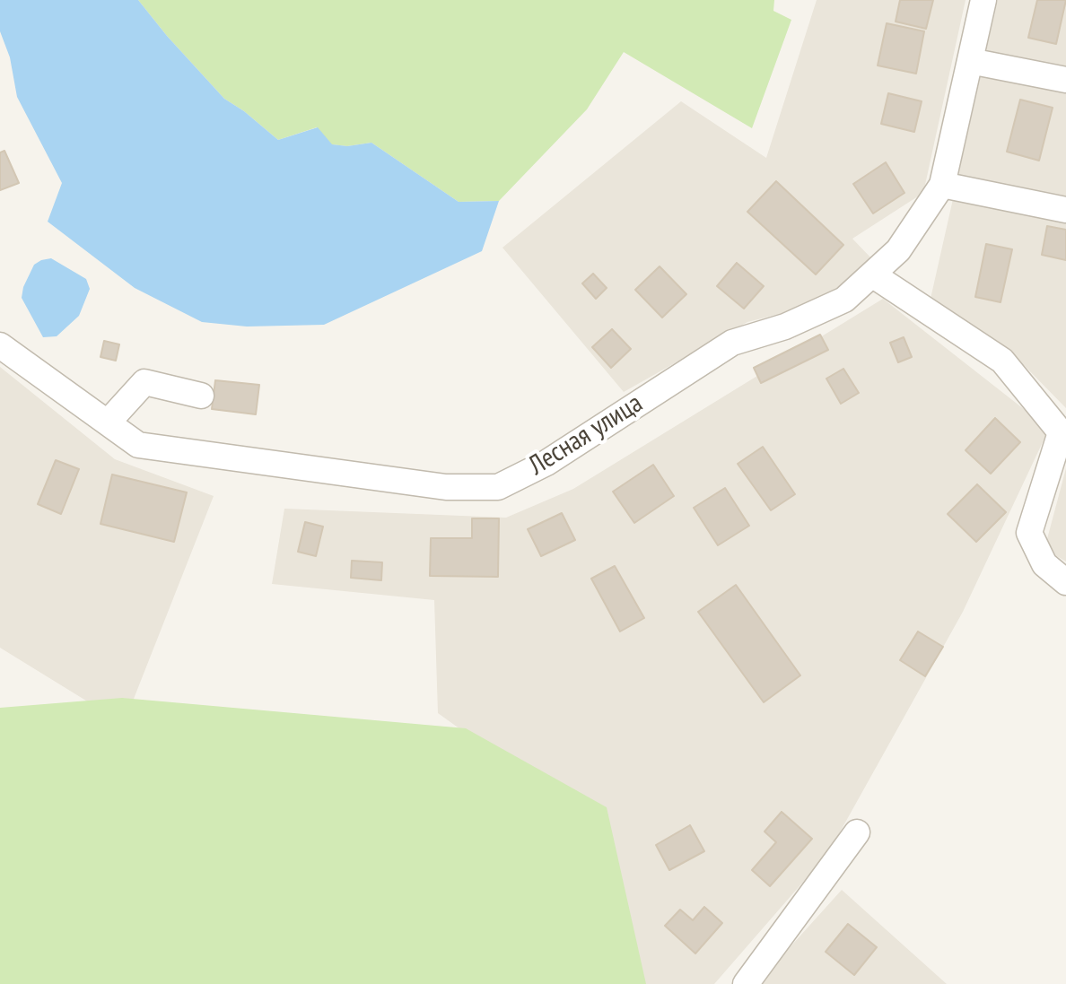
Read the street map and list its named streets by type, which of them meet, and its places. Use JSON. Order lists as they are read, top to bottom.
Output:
{
  "streets": {
    "street": ["Лесная улица"]
  }
}
